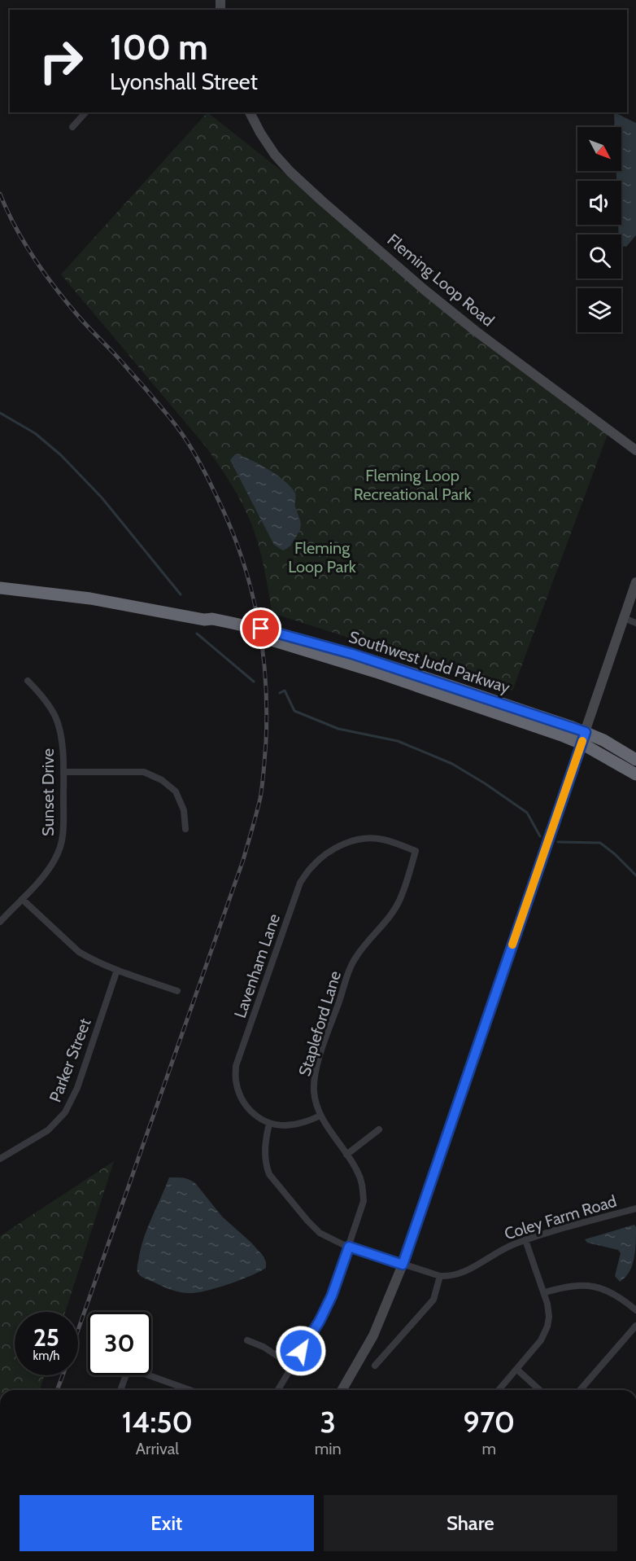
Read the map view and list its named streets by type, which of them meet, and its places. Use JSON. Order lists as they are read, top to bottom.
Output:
{
  "streets": {
    "highway": ["Southwest Judd Parkway"],
    "main road": ["Fleming Loop Road"],
    "street": [
      "Sunset Drive",
      "Lavenham Lane",
      "Stapleford Lane",
      "Parker Street",
      "Coley Farm Road"
    ]
  },
  "crossings": [
    ["Lavenham Lane", "Stapleford Lane"],
    ["Lavenham Lane", "Coley Farm Road"],
    ["Stapleford Lane", "Coley Farm Road"]
  ],
  "parks": ["Fleming Loop Recreational Park", "Fleming Loop Park"],
  "north": "bottom right",
  "page": {
    "turn": ["100 m", "Lyonshall Street"],
    "speed": "25 km/h",
    "limit": "30",
    "eta": [
      "14:50",
      "Arrival",
      "3",
      "min",
      "970",
      "m"
    ],
    "buttons": ["Exit", "Share"]
  }
}
